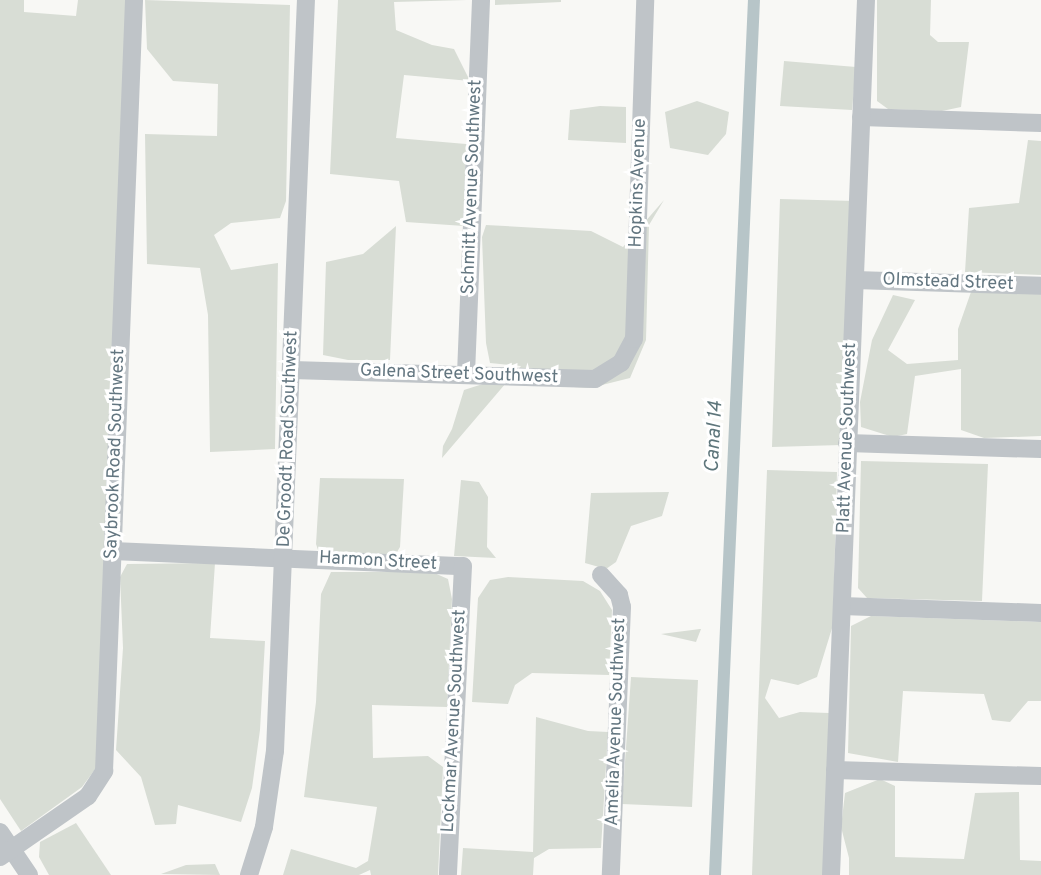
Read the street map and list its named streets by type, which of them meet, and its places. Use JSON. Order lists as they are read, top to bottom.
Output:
{
  "streets": {
    "street": [
      "Hopkins Avenue",
      "Schmitt Avenue Southwest",
      "Olmstead Street",
      "Galena Street Southwest",
      "Platt Avenue Southwest",
      "De Groodt Road Southwest",
      "Saybrook Road Southwest",
      "Harmon Street",
      "Lockmar Avenue Southwest",
      "Amelia Avenue Southwest"
    ]
  },
  "crossings": [
    ["Hopkins Avenue", "Galena Street Southwest"],
    ["Schmitt Avenue Southwest", "Galena Street Southwest"],
    ["Olmstead Street", "Platt Avenue Southwest"],
    ["Galena Street Southwest", "De Groodt Road Southwest"],
    ["De Groodt Road Southwest", "Harmon Street"],
    ["Saybrook Road Southwest", "Harmon Street"],
    ["Harmon Street", "Lockmar Avenue Southwest"]
  ],
  "water": ["Canal 14"]
}
